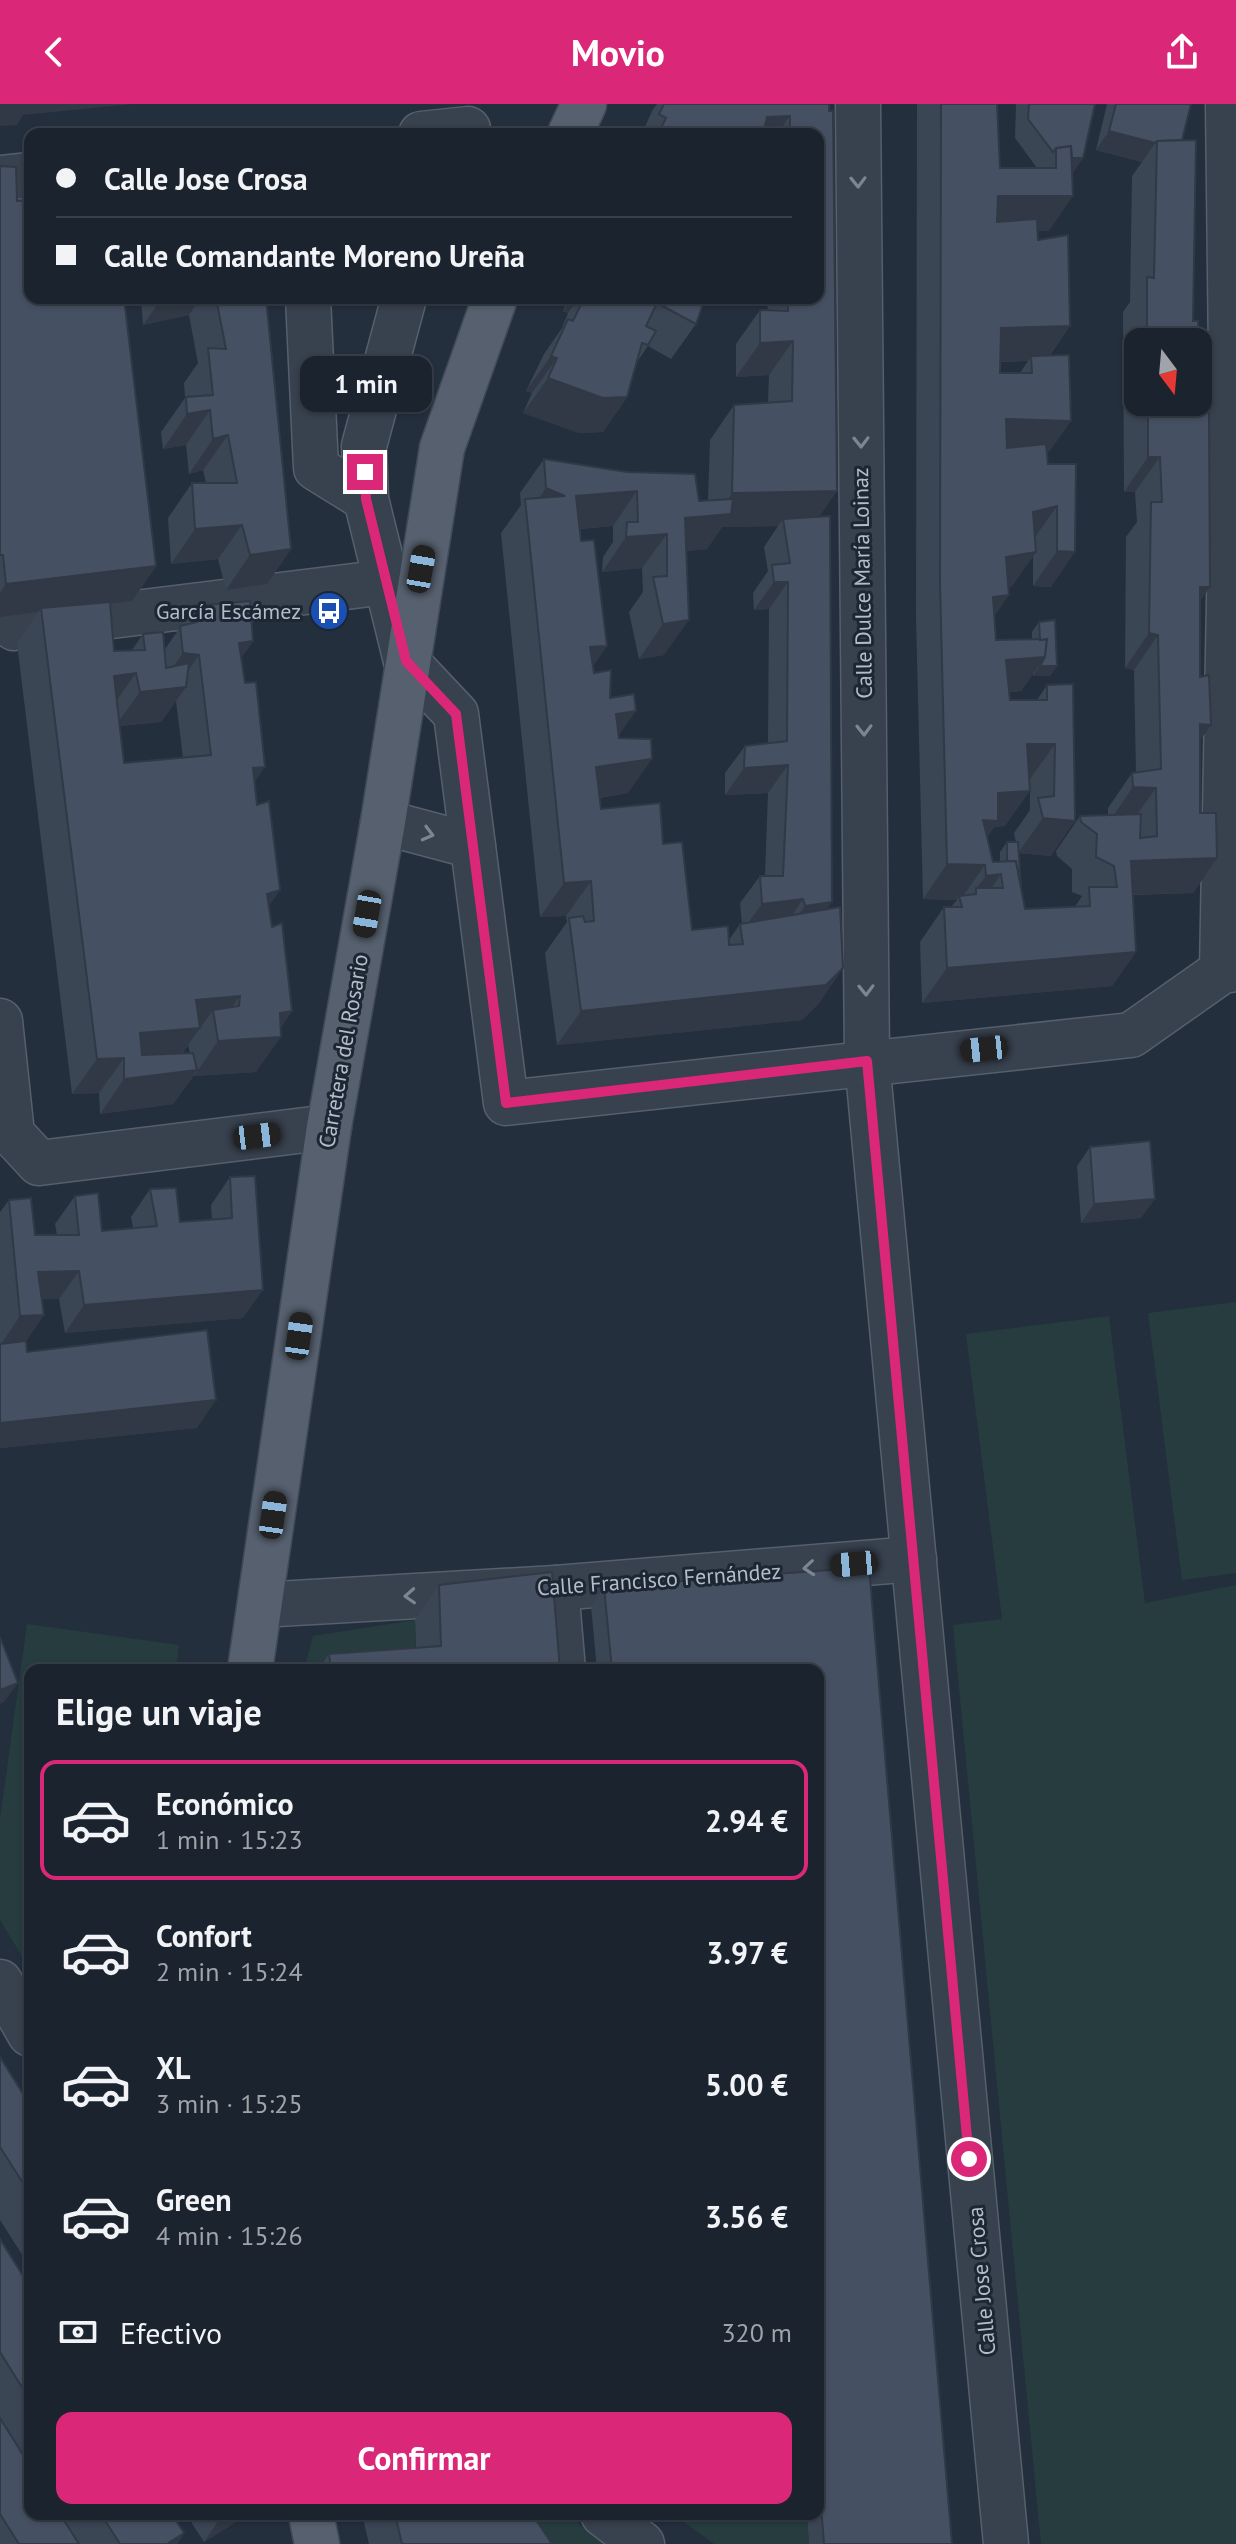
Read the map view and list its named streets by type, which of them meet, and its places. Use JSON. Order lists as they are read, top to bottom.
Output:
{
  "streets": {
    "main road": ["Carretera del Rosario"],
    "street": ["Calle Dulce María Loinaz", "Calle Francisco Fernández", "Calle Jose Crosa"]
  },
  "crossings": [
    ["Calle Dulce María Loinaz", "Calle Jose Crosa"],
    ["Carretera del Rosario", "Calle Francisco Fernández"],
    ["Calle Francisco Fernández", "Calle Jose Crosa"]
  ],
  "one_way": ["Calle Francisco Fernández"],
  "places": {
    "bus stop": ["García Escámez"]
  },
  "north": "bottom",
  "page": {
    "header": "Movio",
    "banner": ["Calle Jose Crosa", "Calle Comandante Moreno Ureña"],
    "bubble": "1 min",
    "heading": "Elige un viaje",
    "list": [
      {
        "name": "Económico",
        "note": "1 min · 15:23",
        "value": "2.94 €"
      },
      {
        "name": "Confort",
        "note": "2 min · 15:24",
        "value": "3.97 €"
      },
      {
        "name": "XL",
        "note": "3 min · 15:25",
        "value": "5.00 €"
      },
      {
        "name": "Green",
        "note": "4 min · 15:26",
        "value": "3.56 €"
      }
    ],
    "pay": ["Efectivo", "320 m"],
    "buttons": "Confirmar"
  }
}
